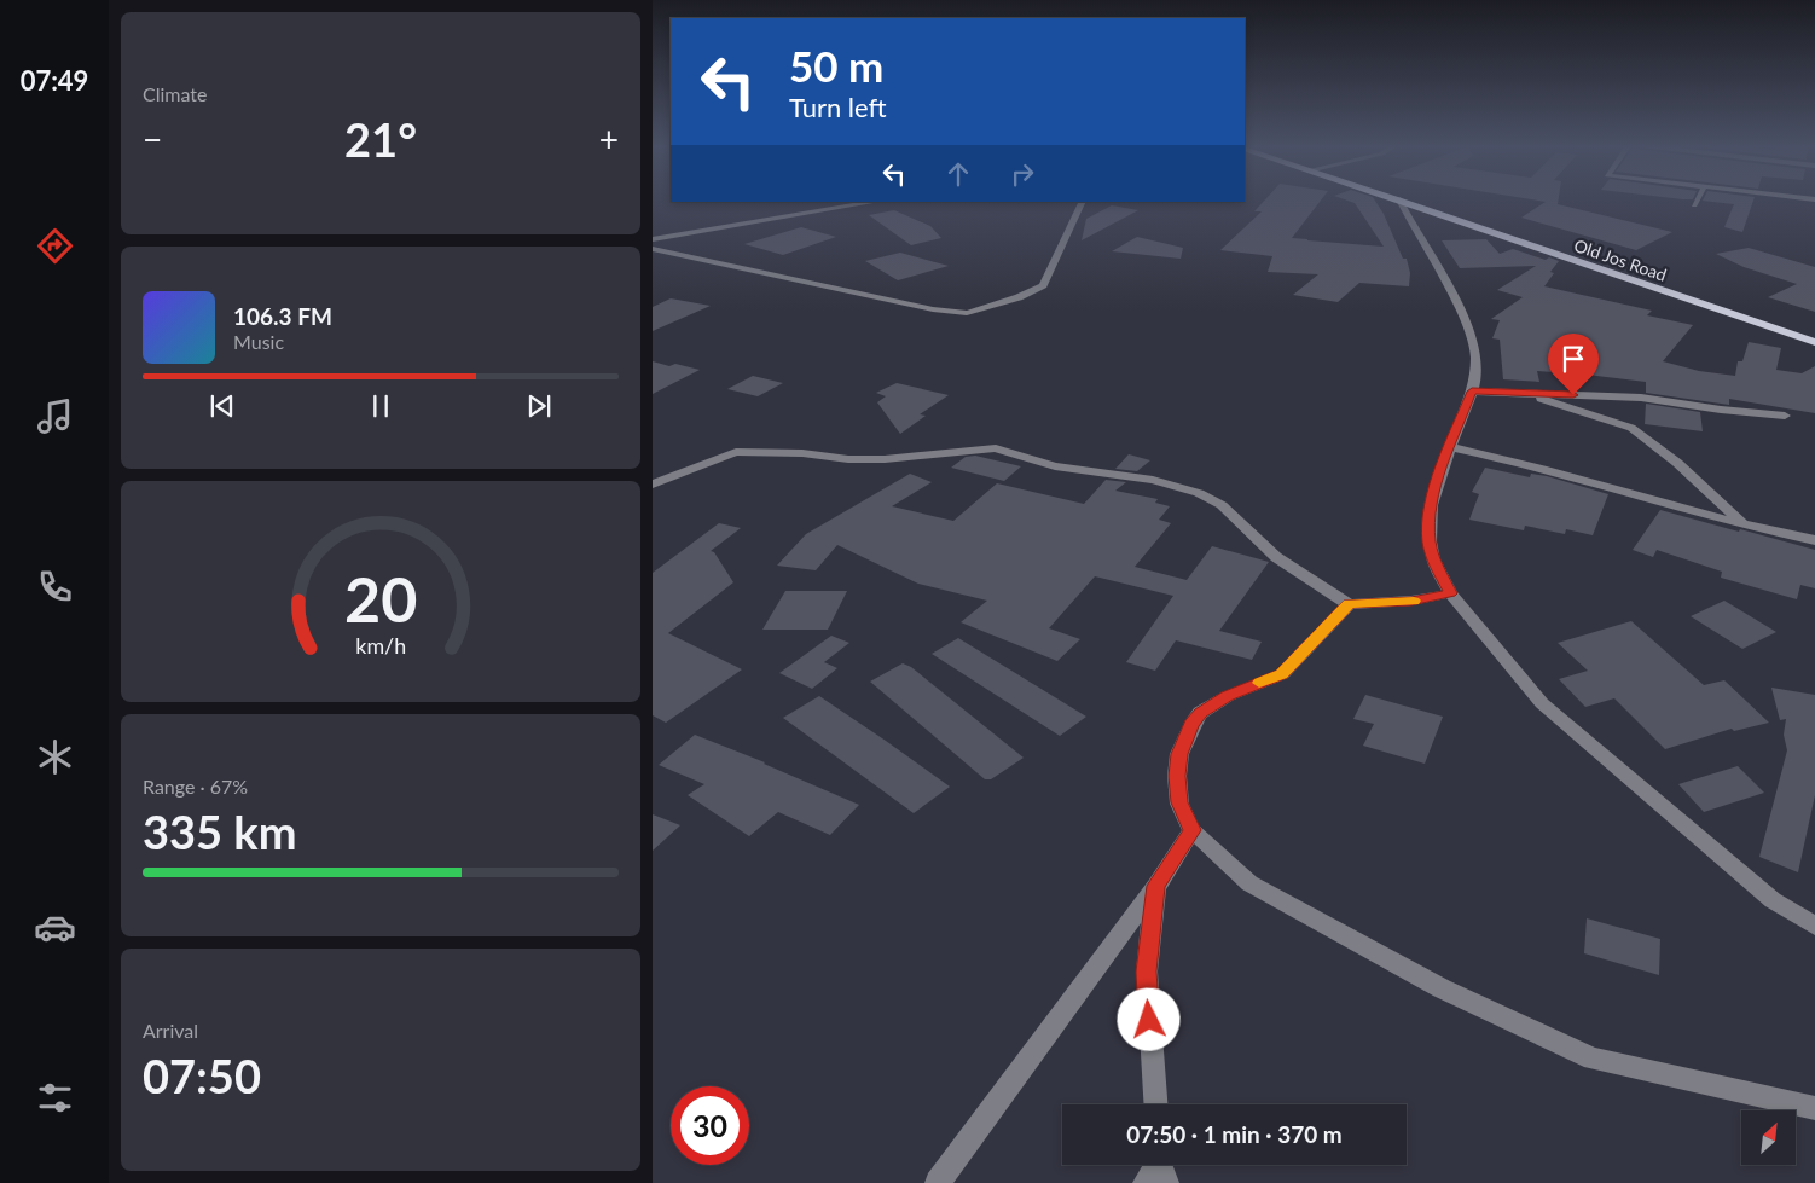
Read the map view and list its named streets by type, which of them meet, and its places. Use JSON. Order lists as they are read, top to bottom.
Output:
{
  "streets": {
    "main road": ["Old Jos Road"]
  },
  "north": "top right",
  "page": {
    "tabs": "07:49",
    "tile": [
      "Climate",
      ["Range · 67%", "335 km"],
      ["Arrival", "07:50"]
    ],
    "turn": ["50 m", "Turn left"],
    "heat": ["−", "21°", "+"],
    "song": ["106.3 FM", "Music"],
    "limit": "30",
    "trip": "07:50 · 1 min · 370 m",
    "gauge": ["20", "km/h"]
  }
}
